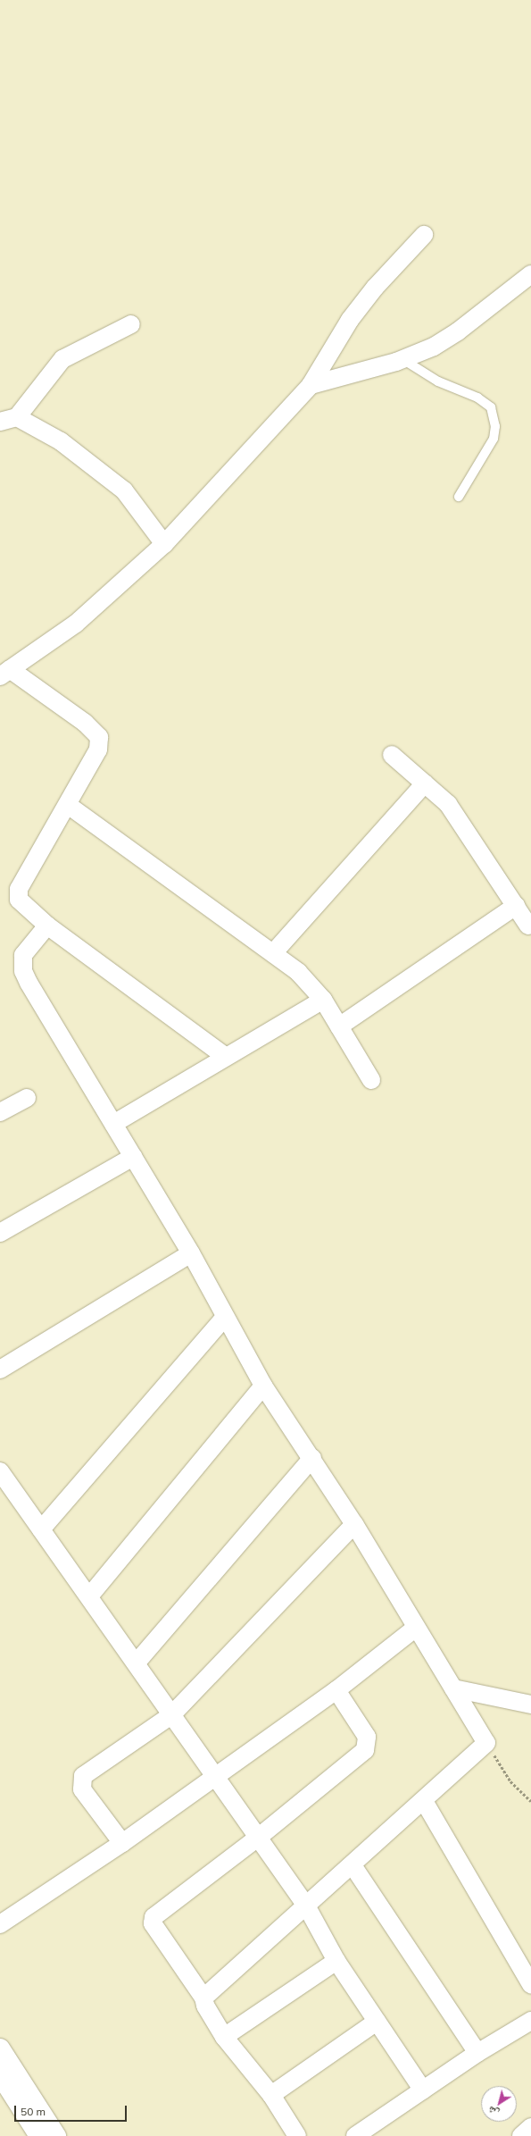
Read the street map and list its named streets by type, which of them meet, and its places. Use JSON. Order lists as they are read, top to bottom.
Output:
{
  "scale_bar": "50 m",
  "north": "bottom left"
}
